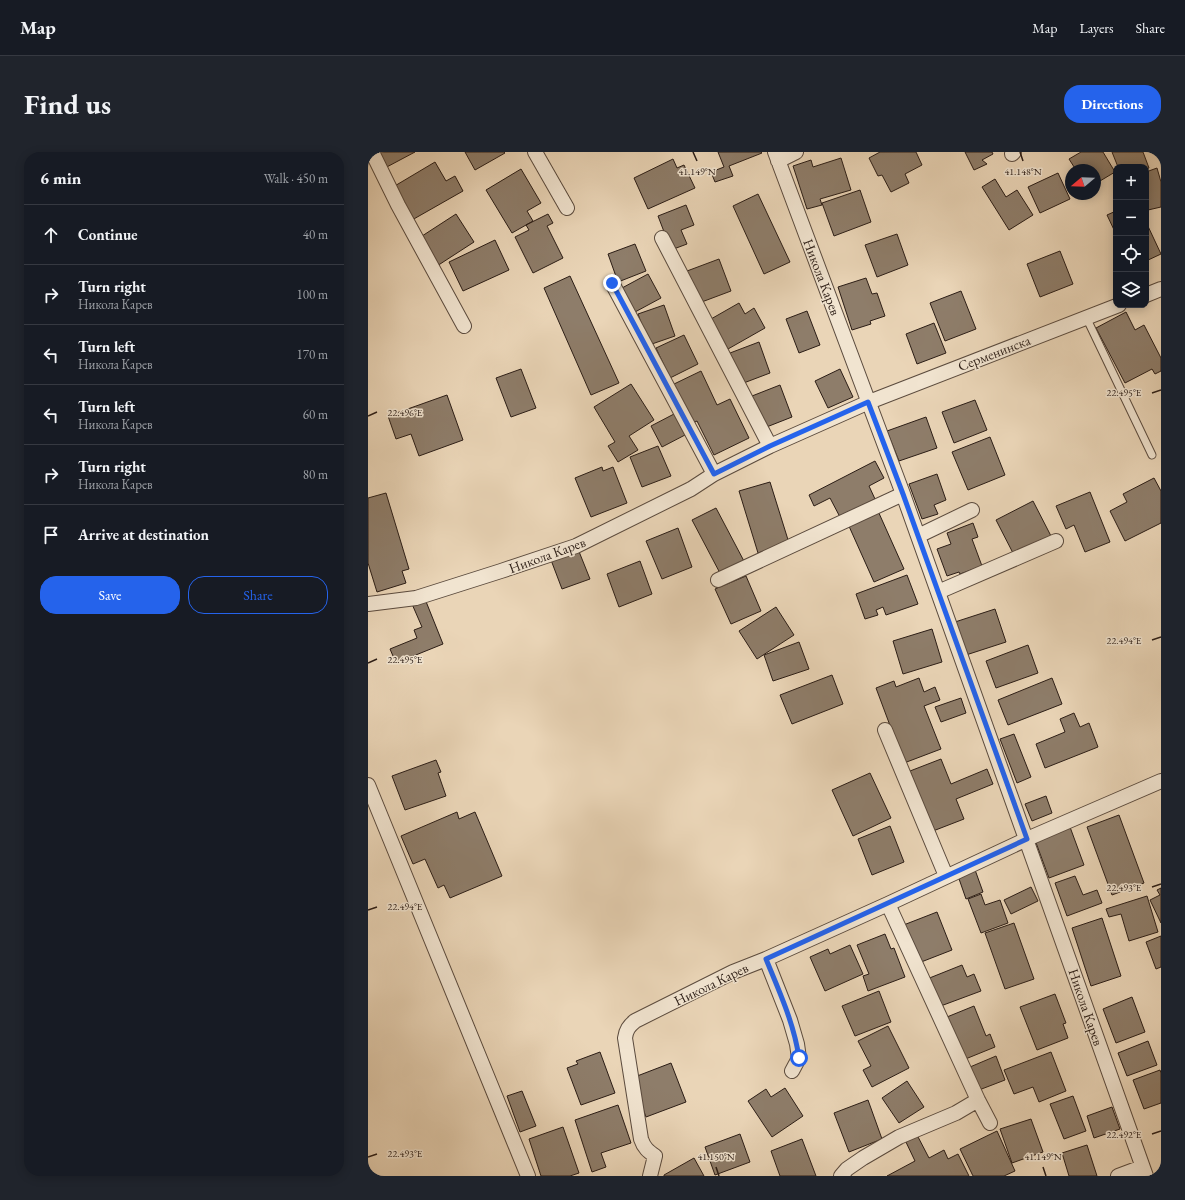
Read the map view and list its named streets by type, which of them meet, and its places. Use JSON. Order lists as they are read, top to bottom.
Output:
{
  "streets": {
    "street": ["Никола Карев", "Серменинска"]
  },
  "crossings": [
    ["Никола Карев", "Серменинска"]
  ],
  "north": "left",
  "page": {
    "header": "Map",
    "nav": ["Map", "Layers", "Share"],
    "buttons": [
      "Directions",
      ["Save", "Share"]
    ],
    "title": "Find us",
    "heading": ["6 min", "Walk · 450 m"],
    "map_buttons": ["+", "−"],
    "list": [
      ["Continue", "40 m"],
      ["Turn right", "Никола Карев", "100 m"],
      ["Turn left", "Никола Карев", "170 m"],
      ["Turn left", "Никола Карев", "60 m"],
      ["Turn right", "Никола Карев", "80 m"],
      "Arrive at destination"
    ]
  },
  "coordinates": [
    "41.149°N",
    "41.148°N",
    "22.495°E",
    "22.496°E",
    "22.494°E",
    "22.493°E",
    "22.492°E",
    "41.150°N"
  ]
}
